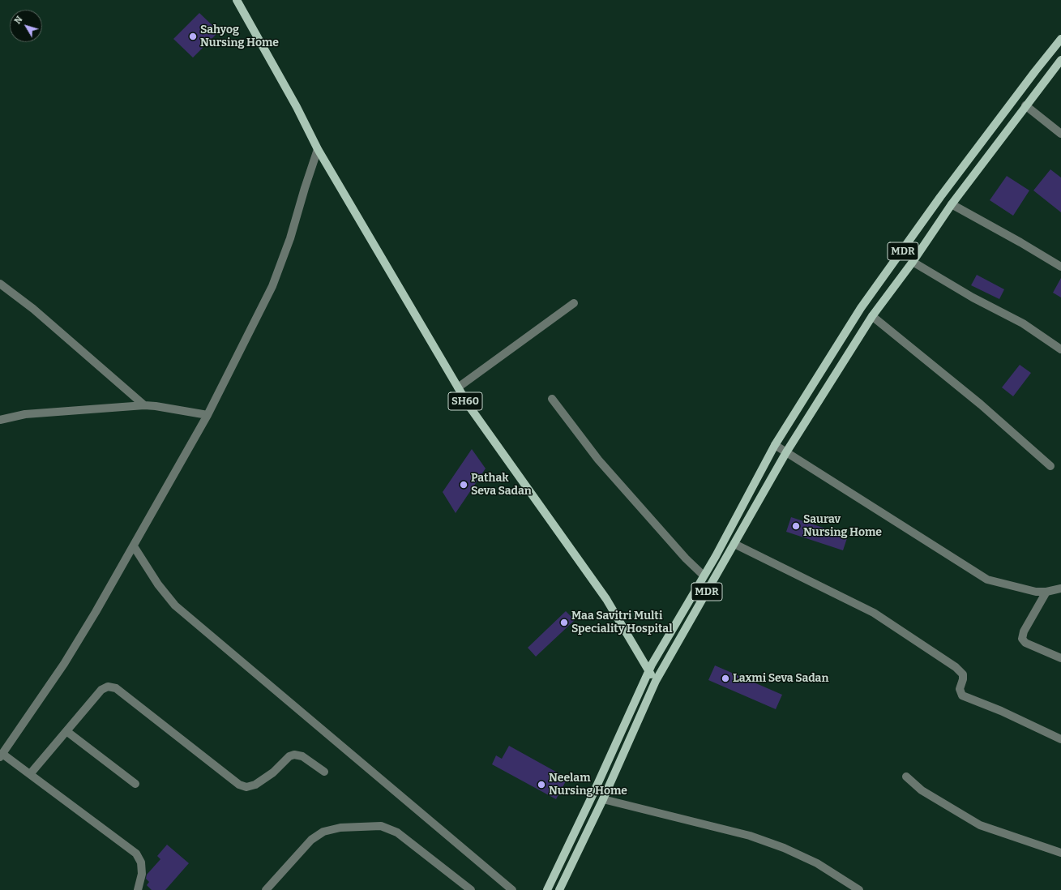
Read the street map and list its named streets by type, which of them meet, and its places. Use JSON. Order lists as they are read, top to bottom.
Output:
{
  "streets": {
    "main road": ["MDR", "SH60"]
  },
  "crossings": [
    ["MDR", "SH60"]
  ],
  "places": [
    "Sahyog Nursing Home",
    "Pathak Seva Sadan",
    "Saurav Nursing Home",
    "Maa Savitri Multi Speciality Hospital",
    "Laxmi Seva Sadan",
    "Neelam Nursing Home"
  ],
  "north": "top left"
}
